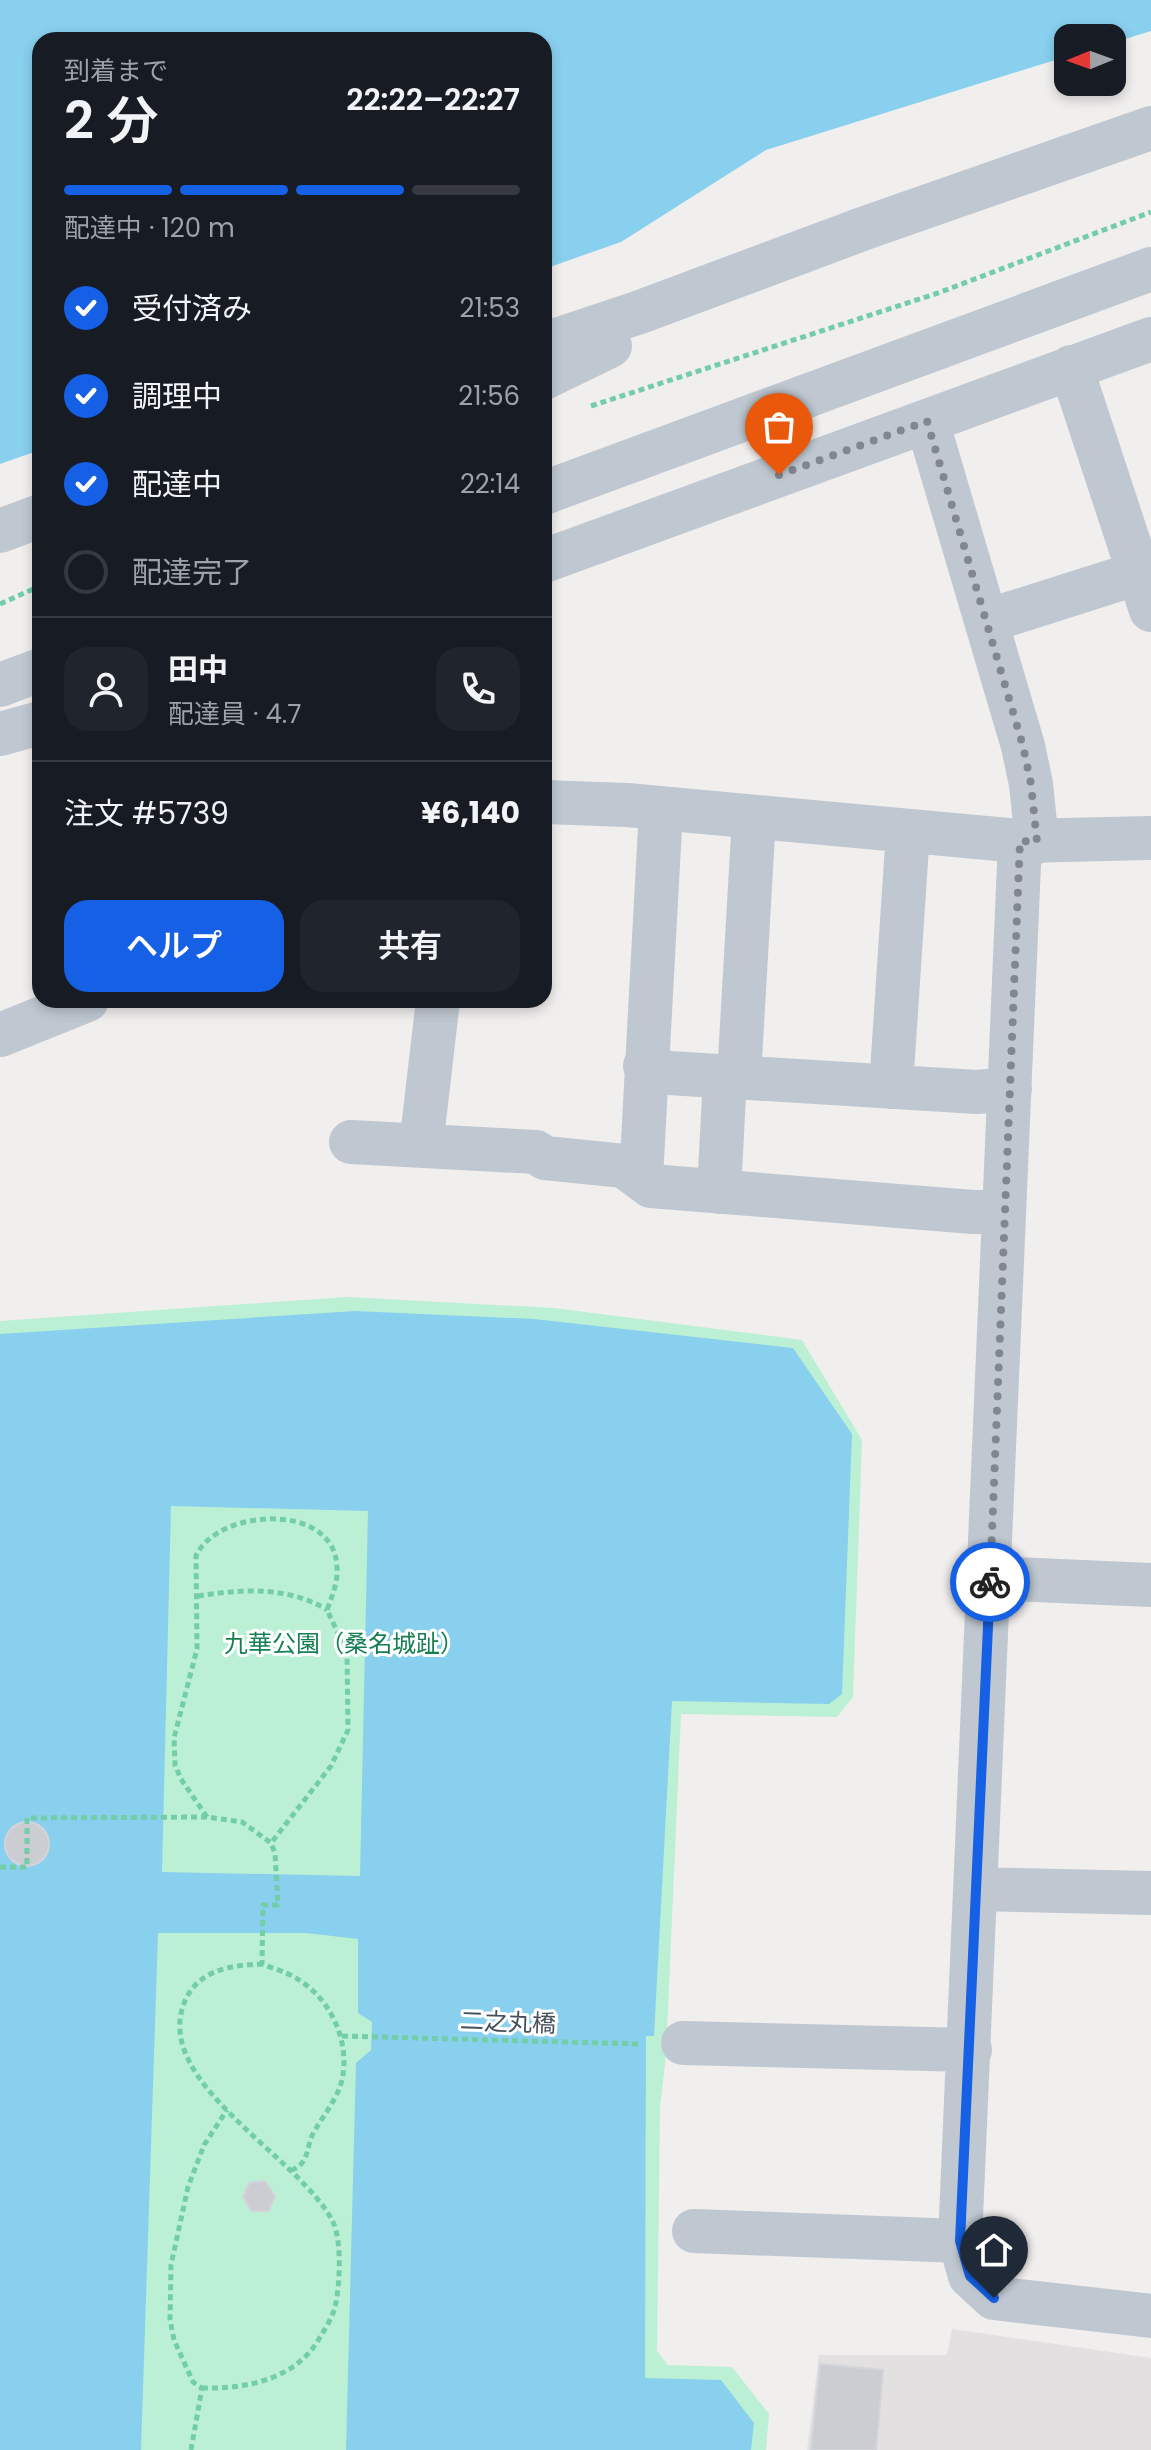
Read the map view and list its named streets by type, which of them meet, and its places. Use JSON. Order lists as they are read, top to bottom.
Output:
{
  "streets": {
    "path": ["二之丸橋"]
  },
  "parks": ["九華公園（桑名城趾）"],
  "north": "left",
  "page": {
    "heading": ["2 分", "到着まで", "22:22–22:27"],
    "panel": [
      "田中",
      "配達員 · 4.7",
      "注文 #5739",
      "¥6,140"
    ],
    "bar": "配達中 · 120 m",
    "list": [
      ["受付済み", "21:53"],
      ["調理中", "21:56"],
      ["配達中", "22:14"],
      "配達完了"
    ],
    "buttons": ["ヘルプ", "共有"]
  }
}
